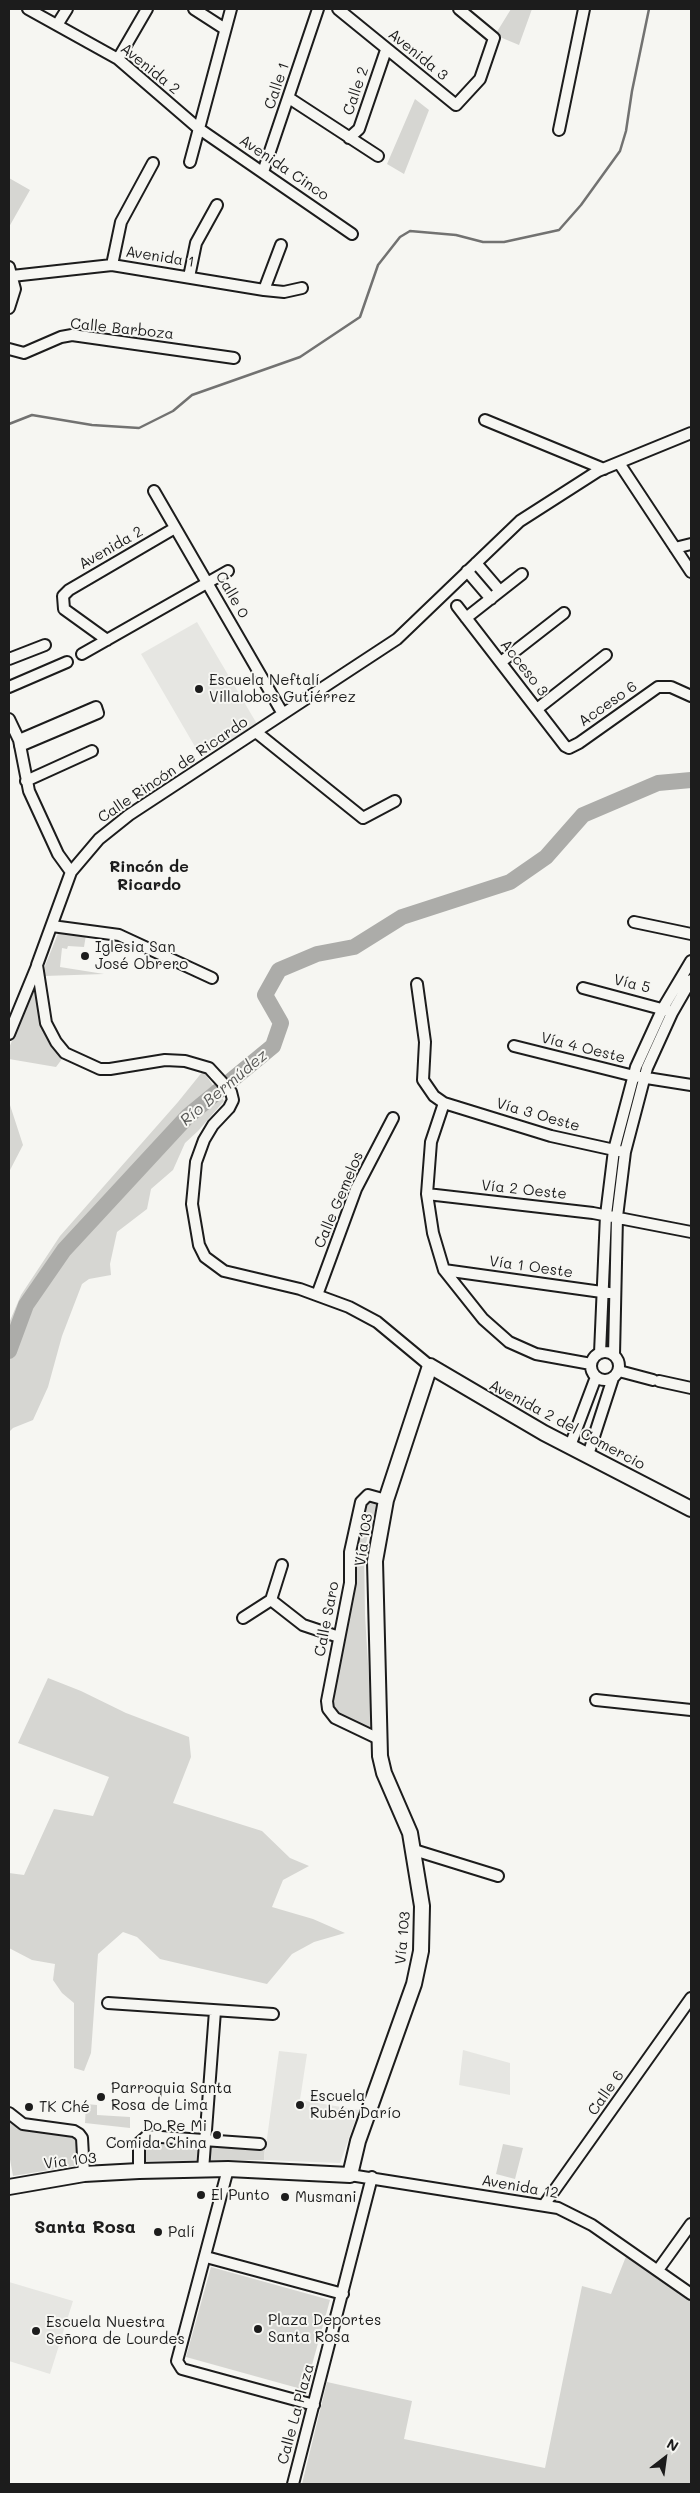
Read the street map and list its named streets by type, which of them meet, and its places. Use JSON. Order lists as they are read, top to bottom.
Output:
{
  "streets": {
    "main road": ["Avenida 2 del Comercio", "Vía 103"],
    "street": [
      "Avenida 3",
      "Avenida 2",
      "Calle 1",
      "Calle 2",
      "Avenida Cinco",
      "Avenida 1",
      "Calle Barboza",
      "Calle 0",
      "Acceso 3",
      "Acceso 6",
      "Calle Rincón de Ricardo",
      "Vía 5",
      "Vía 4 Oeste",
      "Vía 3 Oeste",
      "Vía 2 Oeste",
      "Calle Gemelos",
      "Vía 1 Oeste",
      "Calle Saro",
      "Calle 6",
      "Avenida 12",
      "Calle La Plaza"
    ]
  },
  "crossings": [
    ["Avenida 3", "Calle 2"],
    ["Avenida 2", "Avenida Cinco"],
    ["Avenida 2", "Calle 0"],
    ["Calle 1", "Avenida Cinco"],
    ["Calle 0", "Calle Rincón de Ricardo"],
    ["Acceso 3", "Acceso 6"],
    ["Calle Rincón de Ricardo", "Calle Gemelos"],
    ["Calle Rincón de Ricardo", "Avenida 2 del Comercio"],
    ["Calle Rincón de Ricardo", "Vía 103"],
    ["Avenida 2 del Comercio", "Vía 103"],
    ["Vía 103", "Calle Saro"],
    ["Vía 103", "Avenida 12"],
    ["Calle 6", "Avenida 12"],
    ["Avenida 12", "Calle La Plaza"]
  ],
  "districts": ["Rincón de Ricardo", "Santa Rosa"],
  "water": ["Río Bermúdez"],
  "places": [
    "Escuela Neftalí Villalobos Gutiérrez",
    "Iglesia San José Obrero",
    "Parroquia Santa Rosa de Lima",
    "Escuela Rubén Darío",
    "TK Ché",
    "Do Re Mi Comida China",
    "El Punto",
    "Musmani",
    "Palí",
    "Plaza Deportes Santa Rosa",
    "Escuela Nuestra Señora de Lourdes"
  ],
  "north": "top right"
}
